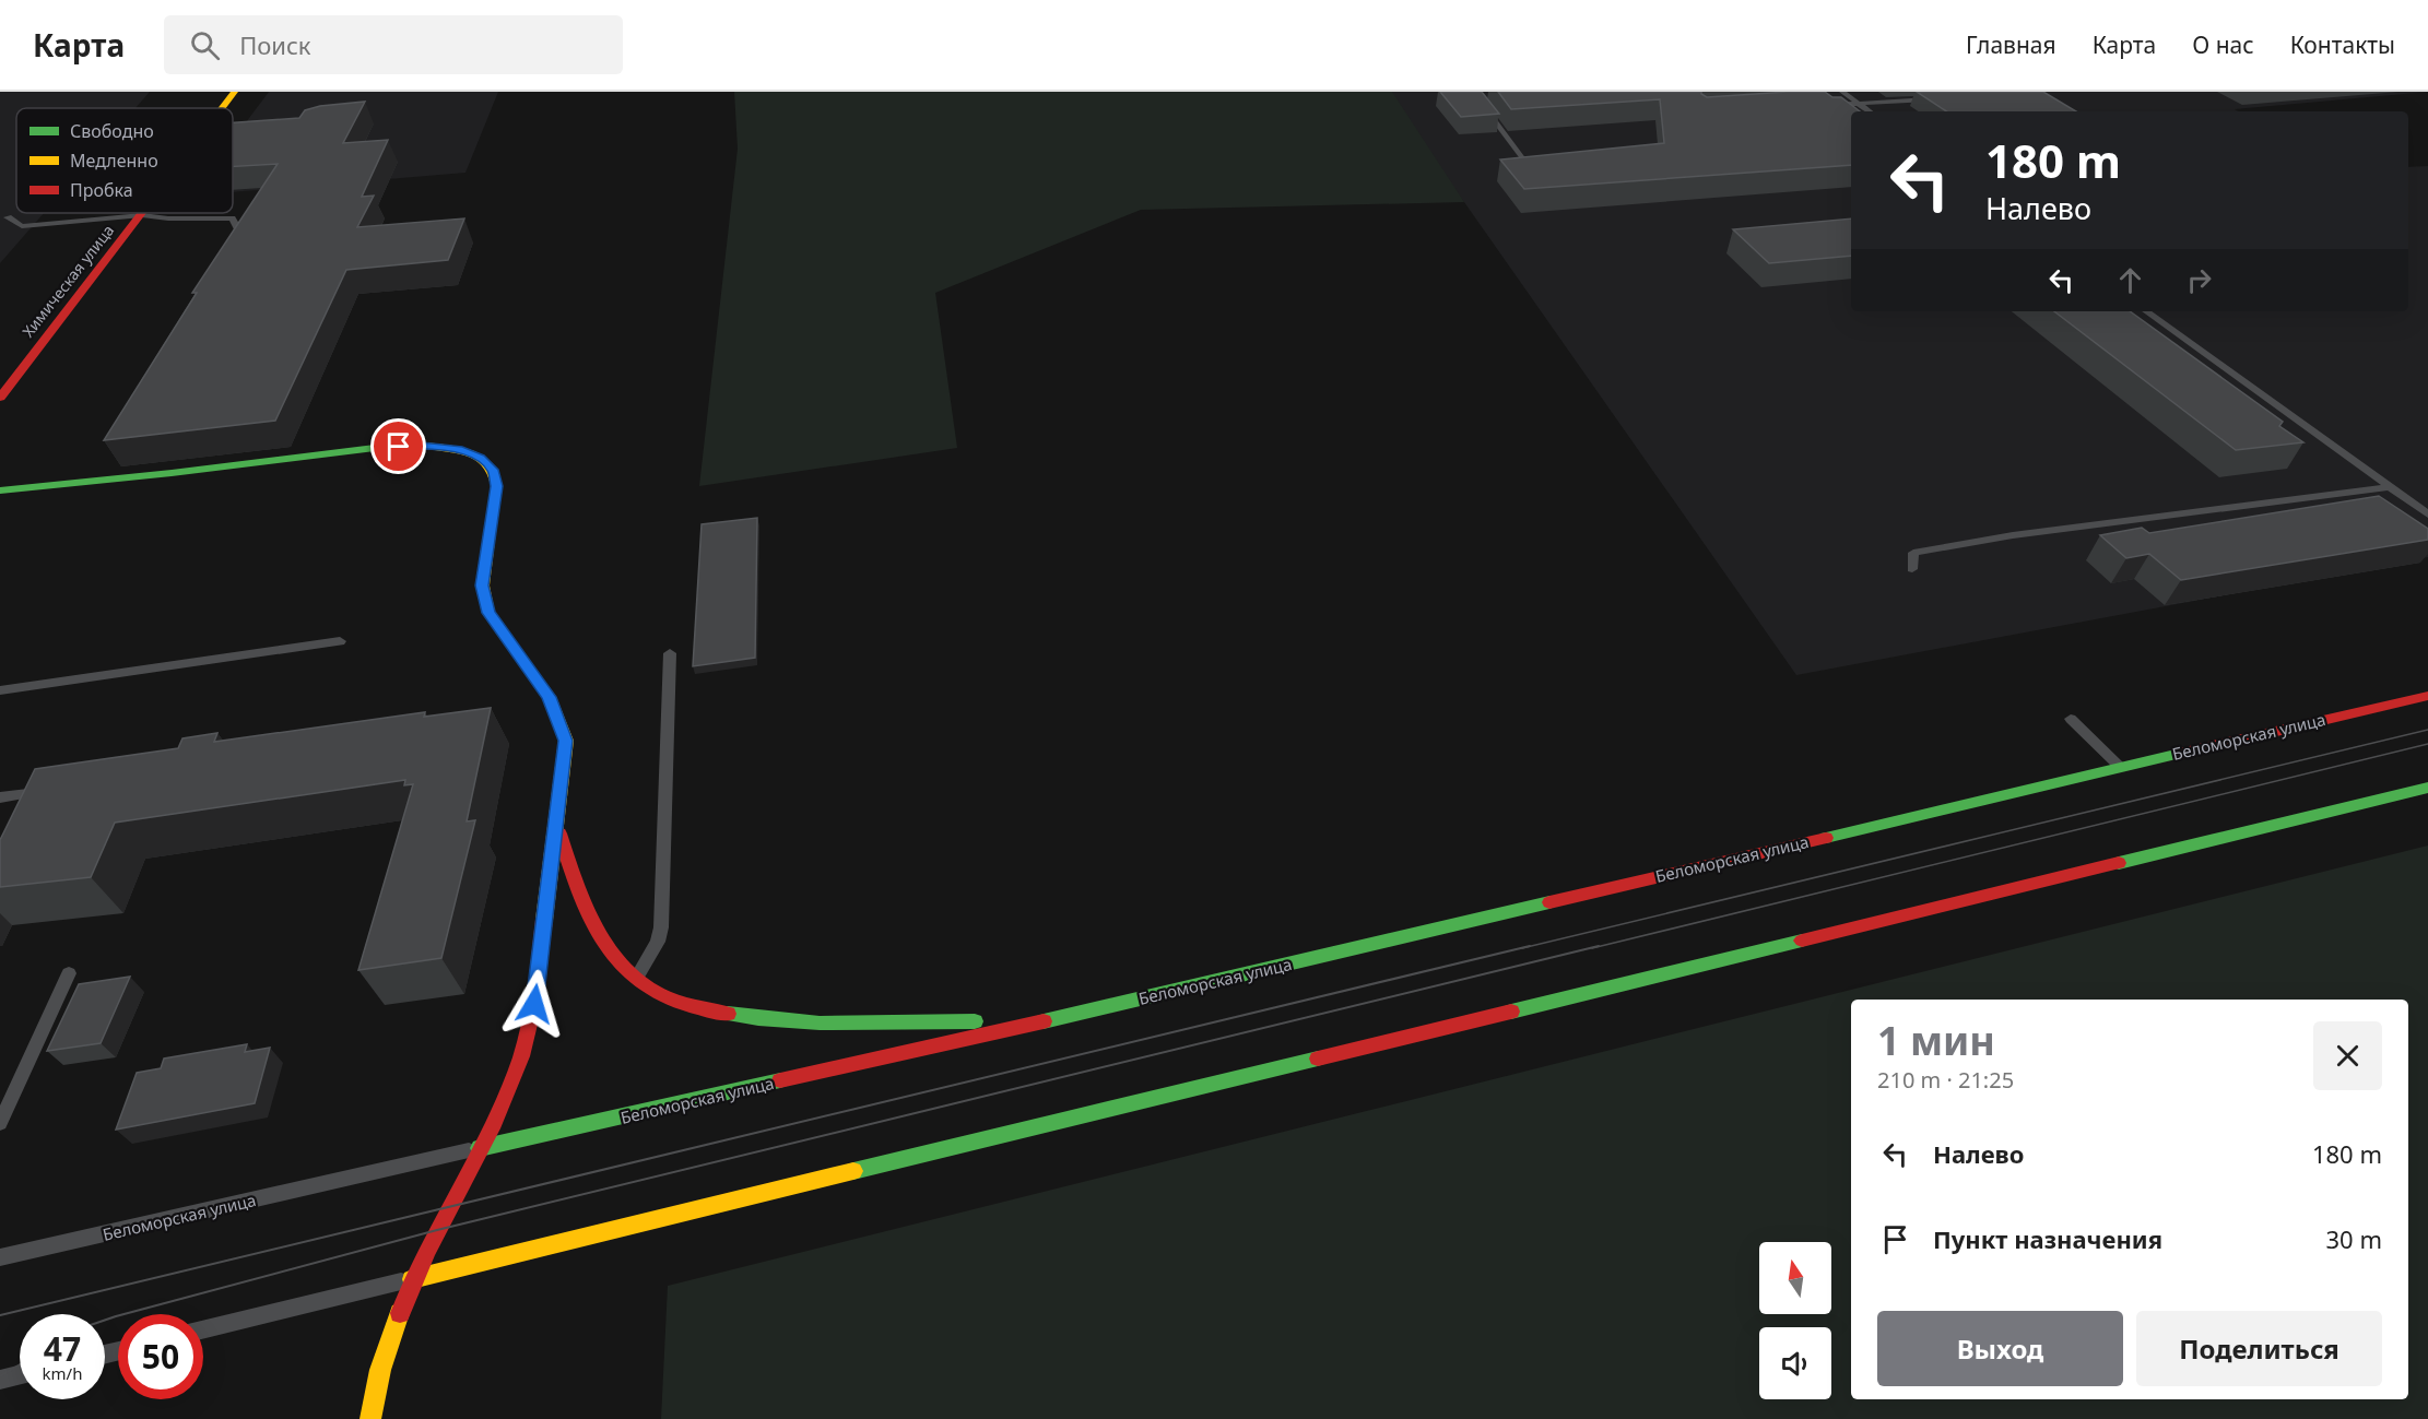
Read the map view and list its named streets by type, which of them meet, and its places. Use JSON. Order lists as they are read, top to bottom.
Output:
{
  "streets": {
    "main road": ["Химическая улица", "Беломорская улица"]
  },
  "legend": ["Свободно", "Медленно", "Пробка"],
  "north": "top",
  "page": {
    "header": "Карта",
    "search": "Поиск",
    "nav": [
      "Главная",
      "Карта",
      "О нас",
      "Контакты"
    ],
    "turn": ["180 m", "Налево"],
    "heading": ["1 мин", "210 m · 21:25"],
    "list": [
      {
        "name": "Налево",
        "value": "180 m"
      },
      {
        "name": "Пункт назначения",
        "value": "30 m"
      }
    ],
    "buttons": ["Выход", "Поделиться"],
    "speed": "47 km/h",
    "limit": "50"
  }
}
